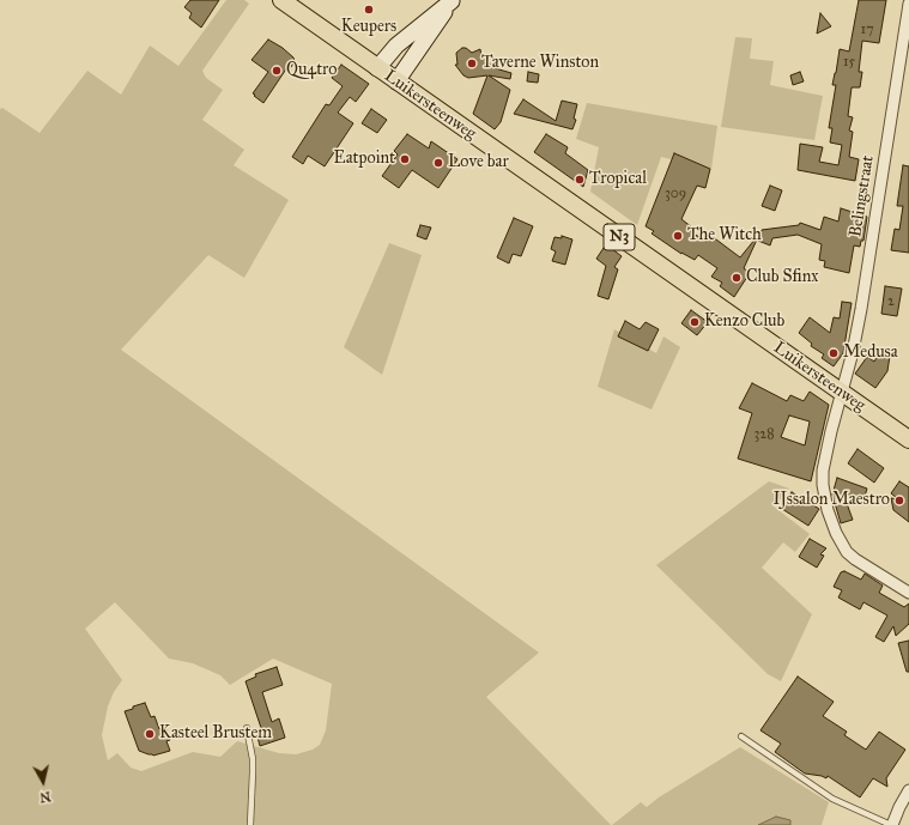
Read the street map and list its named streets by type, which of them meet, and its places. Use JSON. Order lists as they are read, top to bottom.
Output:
{
  "streets": {
    "main road": ["Luikersteenweg", "N3"],
    "street": ["Belingstraat"]
  },
  "crossings": [
    ["Luikersteenweg", "Belingstraat"]
  ],
  "places": [
    "Keupers",
    "Taverne Winston",
    "Qu4tro",
    "Eatpoint",
    "Love bar",
    "Tropical",
    "The Witch",
    "Club Sfinx",
    "Kenzo Club",
    "Medusa",
    "IJssalon Maestro",
    "Kasteel Brustem"
  ],
  "house_numbers": [
    "17",
    "15",
    "309",
    "2",
    "328"
  ],
  "north": "bottom"
}
